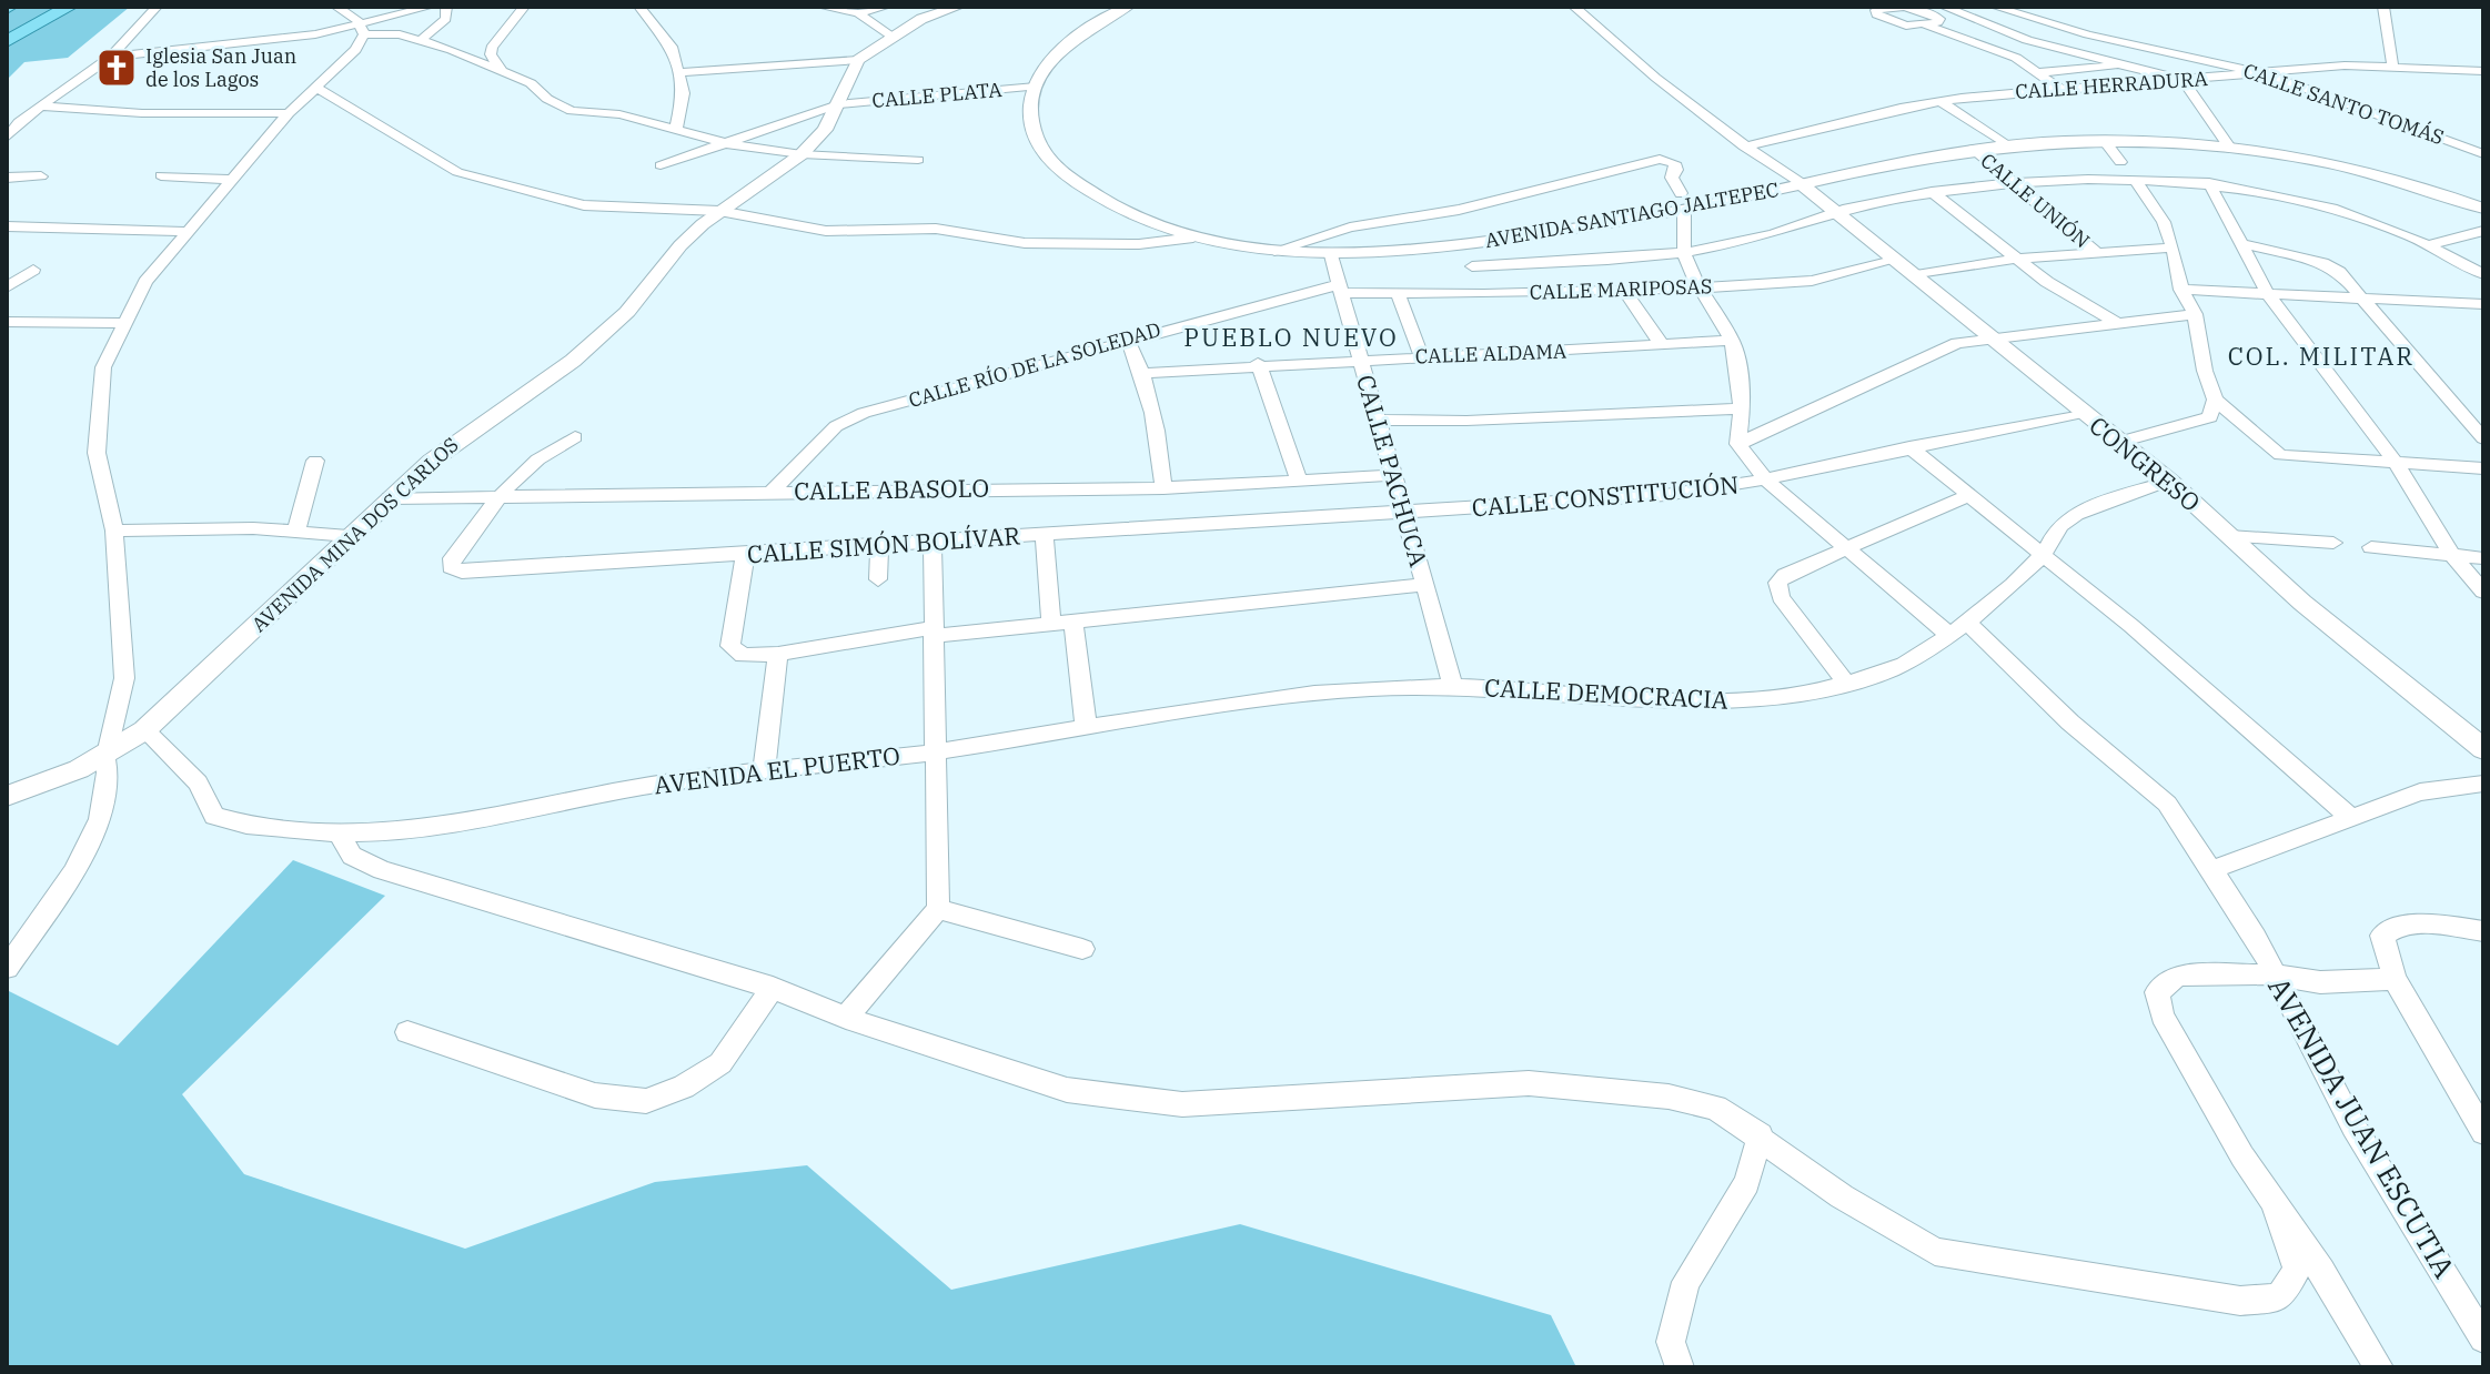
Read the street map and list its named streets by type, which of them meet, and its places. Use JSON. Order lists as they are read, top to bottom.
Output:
{
  "streets": {
    "street": [
      "CALLE HERRADURA",
      "CALLE PLATA",
      "CALLE SANTO TOMÁS",
      "CALLE UNIÓN",
      "AVENIDA SANTIAGO JALTEPEC",
      "CALLE MARIPOSAS",
      "CALLE ALDAMA",
      "CALLE RÍO DE LA SOLEDAD",
      "CONGRESO",
      "CALLE PACHUCA",
      "CALLE ABASOLO",
      "CALLE CONSTITUCIÓN",
      "AVENIDA MINA DOS CARLOS",
      "CALLE SIMÓN BOLÍVAR",
      "CALLE DEMOCRACIA",
      "AVENIDA EL PUERTO",
      "AVENIDA JUAN ESCUTIA"
    ]
  },
  "crossings": [
    ["CALLE HERRADURA", "CALLE SANTO TOMÁS"],
    ["CALLE PLATA", "AVENIDA SANTIAGO JALTEPEC"],
    ["CALLE PLATA", "AVENIDA MINA DOS CARLOS"],
    ["CALLE UNIÓN", "AVENIDA SANTIAGO JALTEPEC"],
    ["AVENIDA SANTIAGO JALTEPEC", "CONGRESO"],
    ["AVENIDA SANTIAGO JALTEPEC", "CALLE PACHUCA"],
    ["CALLE MARIPOSAS", "CALLE RÍO DE LA SOLEDAD"],
    ["CALLE MARIPOSAS", "CONGRESO"],
    ["CALLE MARIPOSAS", "CALLE PACHUCA"],
    ["CALLE ALDAMA", "CALLE PACHUCA"],
    ["CALLE RÍO DE LA SOLEDAD", "CALLE PACHUCA"],
    ["CALLE RÍO DE LA SOLEDAD", "CALLE ABASOLO"],
    ["CONGRESO", "CALLE CONSTITUCIÓN"],
    ["CONGRESO", "CALLE DEMOCRACIA"],
    ["CALLE PACHUCA", "CALLE ABASOLO"],
    ["CALLE PACHUCA", "CALLE CONSTITUCIÓN"],
    ["CALLE PACHUCA", "CALLE SIMÓN BOLÍVAR"],
    ["CALLE PACHUCA", "CALLE DEMOCRACIA"],
    ["CALLE PACHUCA", "AVENIDA EL PUERTO"],
    ["CALLE ABASOLO", "AVENIDA MINA DOS CARLOS"],
    ["CALLE ABASOLO", "CALLE SIMÓN BOLÍVAR"],
    ["CALLE CONSTITUCIÓN", "CALLE SIMÓN BOLÍVAR"],
    ["CALLE CONSTITUCIÓN", "AVENIDA JUAN ESCUTIA"],
    ["AVENIDA MINA DOS CARLOS", "AVENIDA EL PUERTO"],
    ["CALLE DEMOCRACIA", "AVENIDA EL PUERTO"],
    ["CALLE DEMOCRACIA", "AVENIDA JUAN ESCUTIA"]
  ],
  "districts": ["PUEBLO NUEVO", "COL. MILITAR"],
  "places": {
    "church": ["Iglesia San Juan de los Lagos"]
  }
}
